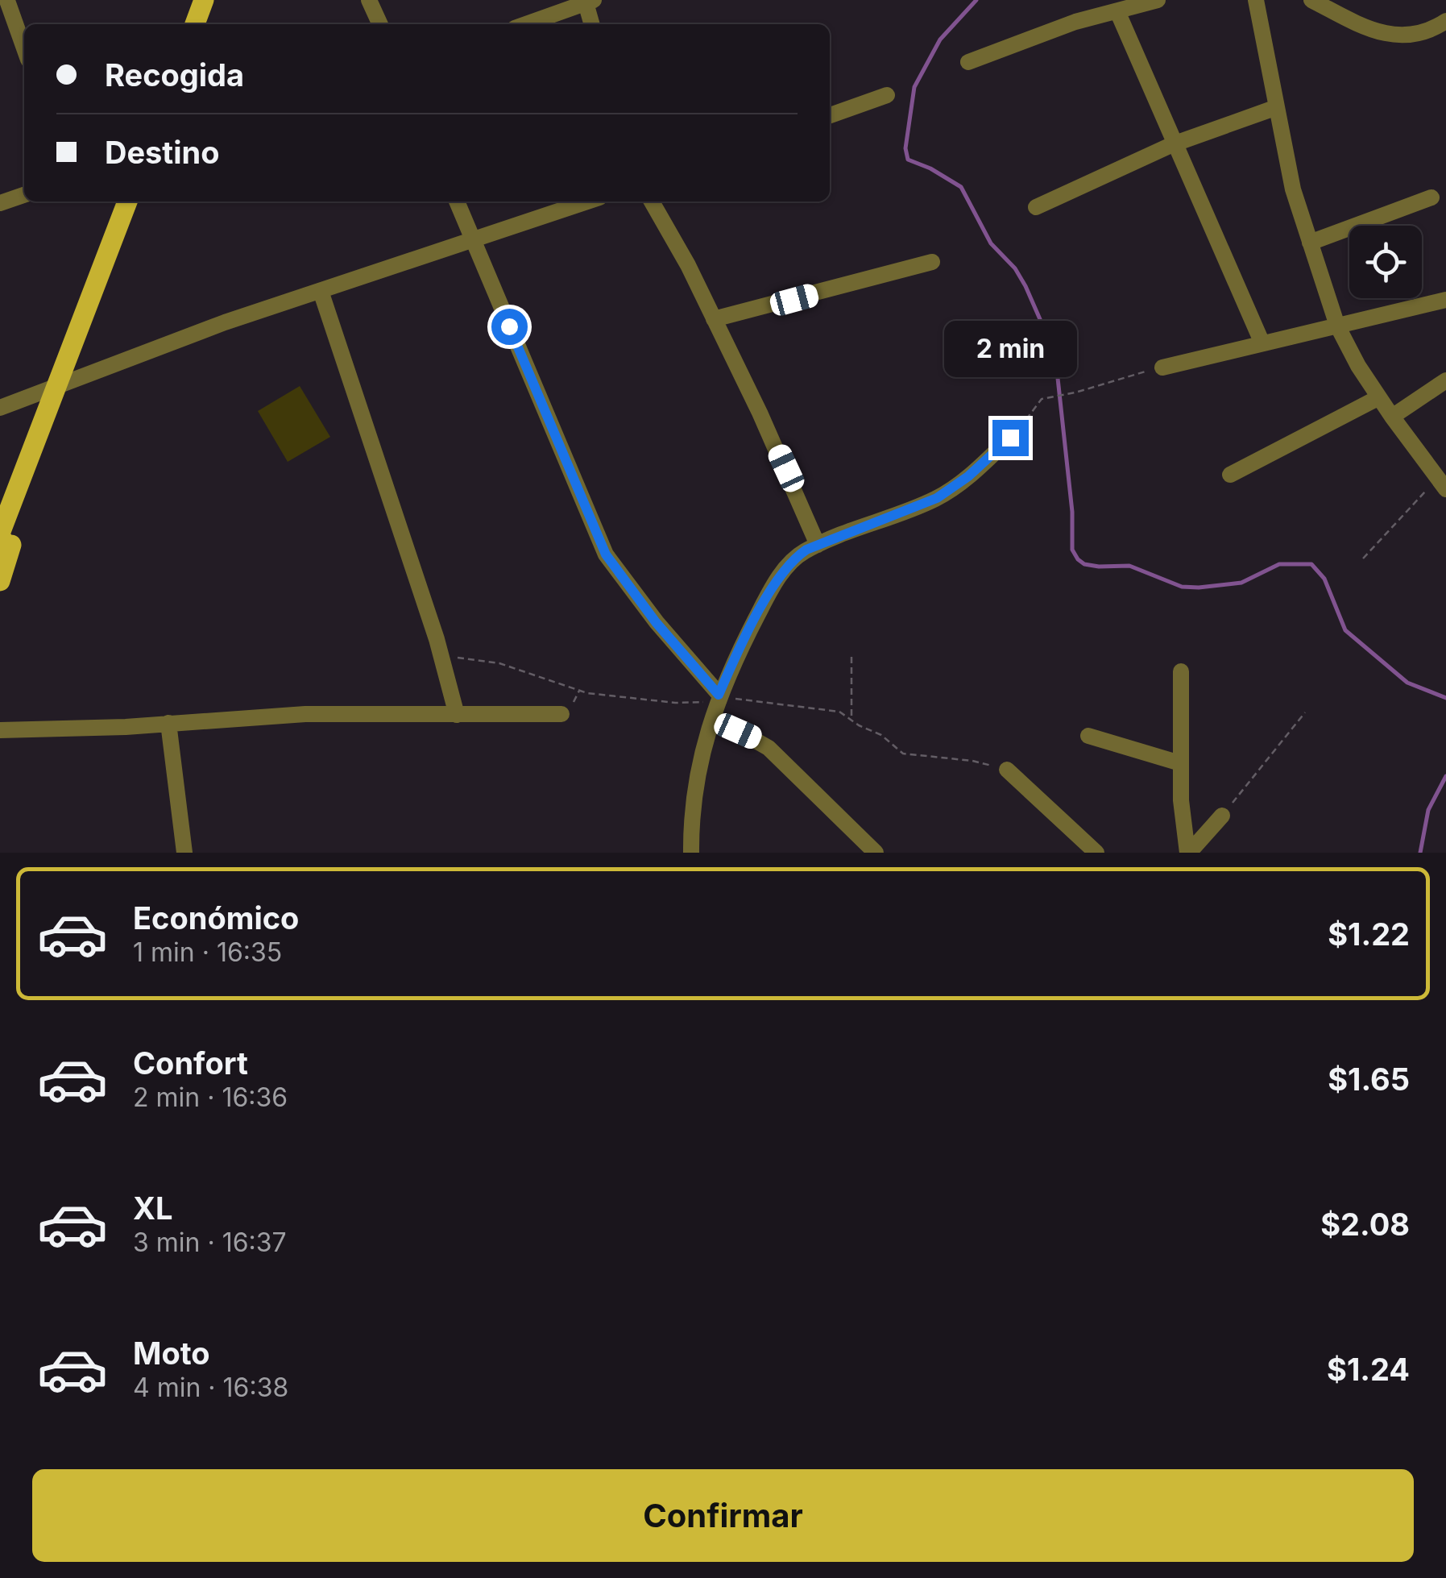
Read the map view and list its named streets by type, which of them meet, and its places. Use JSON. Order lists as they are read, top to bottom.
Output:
{
  "page": {
    "banner": ["Recogida", "Destino"],
    "bubble": "2 min",
    "list": [
      {
        "name": "Económico",
        "note": "1 min · 16:35",
        "value": "$1.22"
      },
      {
        "name": "Confort",
        "note": "2 min · 16:36",
        "value": "$1.65"
      },
      {
        "name": "XL",
        "note": "3 min · 16:37",
        "value": "$2.08"
      },
      {
        "name": "Moto",
        "note": "4 min · 16:38",
        "value": "$1.24"
      }
    ],
    "buttons": "Confirmar"
  }
}
